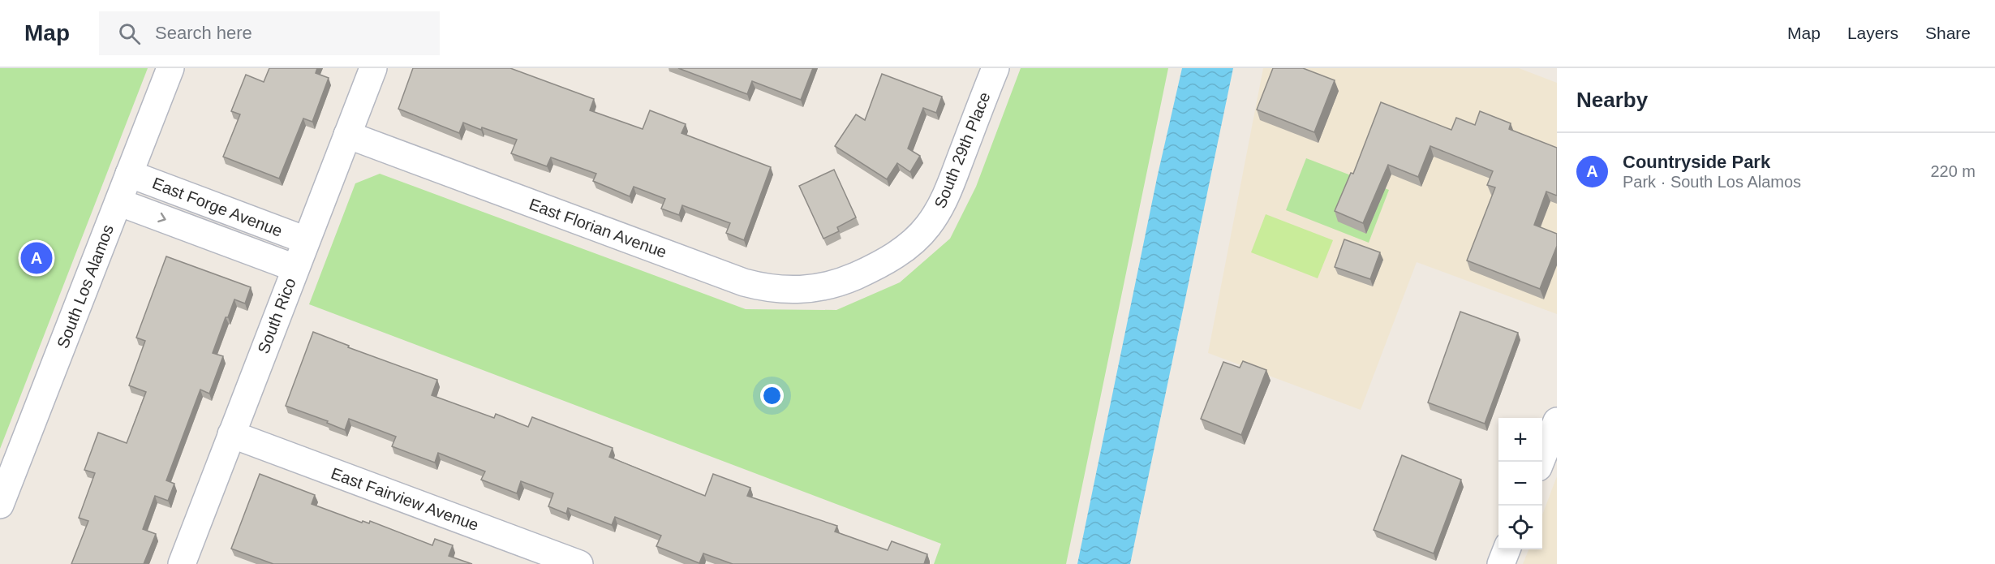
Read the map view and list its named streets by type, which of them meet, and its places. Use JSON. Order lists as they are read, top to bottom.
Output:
{
  "streets": {
    "street": [
      "South 29th Place",
      "East Forge Avenue",
      "East Florian Avenue",
      "South Los Alamos",
      "South Rico",
      "East Fairview Avenue"
    ]
  },
  "crossings": [
    ["South 29th Place", "East Florian Avenue"],
    ["East Forge Avenue", "South Los Alamos"],
    ["East Forge Avenue", "South Rico"],
    ["East Florian Avenue", "South Rico"],
    ["South Rico", "East Fairview Avenue"]
  ],
  "page": {
    "header": "Map",
    "search": "Search here",
    "nav": ["Map", "Layers", "Share"],
    "heading": "Nearby",
    "list": [
      {
        "mark": "A",
        "name": "Countryside Park",
        "note": "Park · South Los Alamos",
        "value": "220 m"
      }
    ],
    "pins": "A",
    "map_buttons": ["+", "−"]
  }
}
